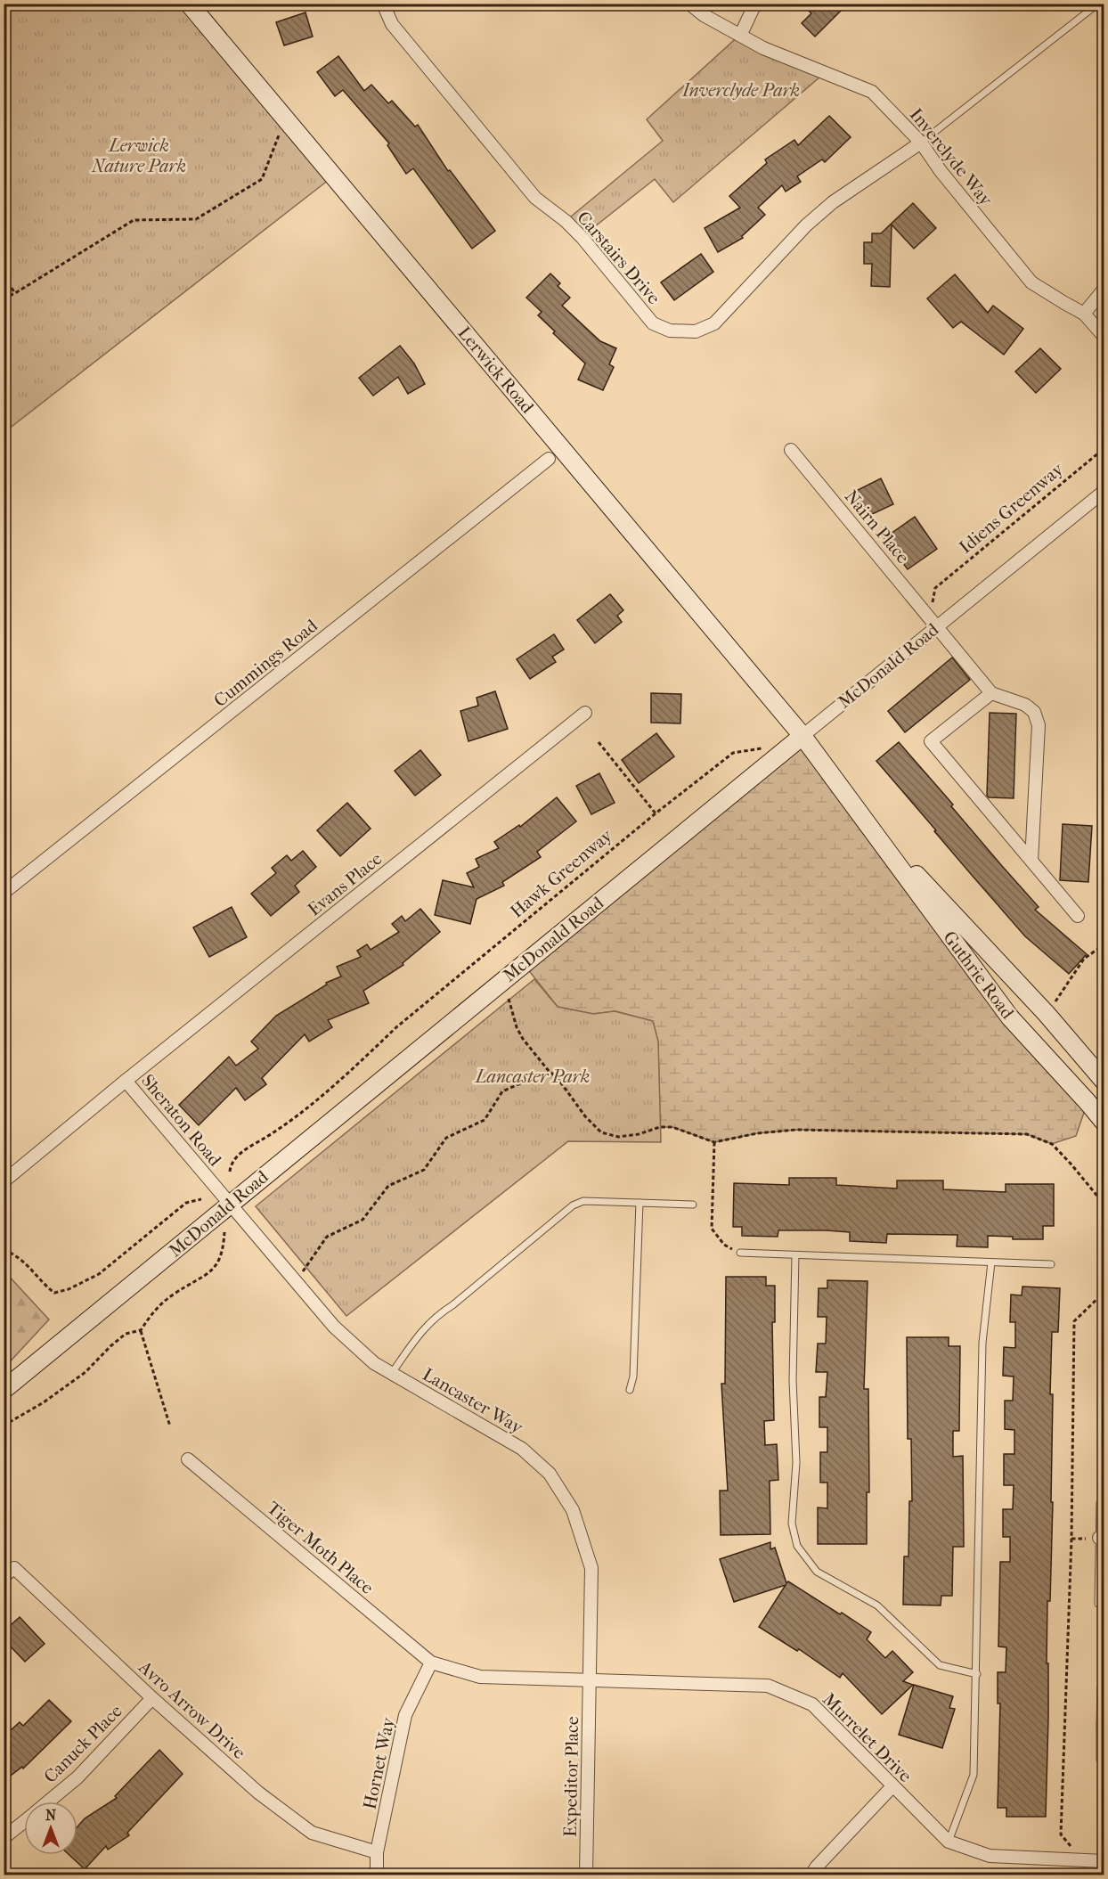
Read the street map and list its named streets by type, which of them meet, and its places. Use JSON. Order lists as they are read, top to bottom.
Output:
{
  "streets": {
    "main road": ["Lerwick Road", "McDonald Road", "Guthrie Road"],
    "street": [
      "Inverclyde Way",
      "Carstairs Drive",
      "Nairn Place",
      "Cummings Road",
      "Evans Place",
      "Sheraton Road",
      "Lancaster Way",
      "Tiger Moth Place",
      "Avro Arrow Drive",
      "Murrelet Drive",
      "Canuck Place",
      "Hornet Way",
      "Expeditor Place"
    ],
    "path": ["Idiens Greenway", "Hawk Greenway"]
  },
  "crossings": [
    ["Inverclyde Way", "Carstairs Drive"],
    ["Lerwick Road", "McDonald Road"],
    ["Lerwick Road", "Guthrie Road"],
    ["Nairn Place", "McDonald Road"],
    ["McDonald Road", "Guthrie Road"],
    ["McDonald Road", "Sheraton Road"],
    ["McDonald Road", "Lancaster Way"],
    ["Evans Place", "Sheraton Road"],
    ["Sheraton Road", "Lancaster Way"],
    ["Lancaster Way", "Murrelet Drive"],
    ["Lancaster Way", "Expeditor Place"],
    ["Tiger Moth Place", "Murrelet Drive"],
    ["Tiger Moth Place", "Hornet Way"],
    ["Avro Arrow Drive", "Canuck Place"],
    ["Avro Arrow Drive", "Hornet Way"],
    ["Murrelet Drive", "Hornet Way"],
    ["Murrelet Drive", "Expeditor Place"]
  ],
  "parks": ["Inverclyde Park", "Lerwick Nature Park", "Lancaster Park"],
  "north": "top"
}
